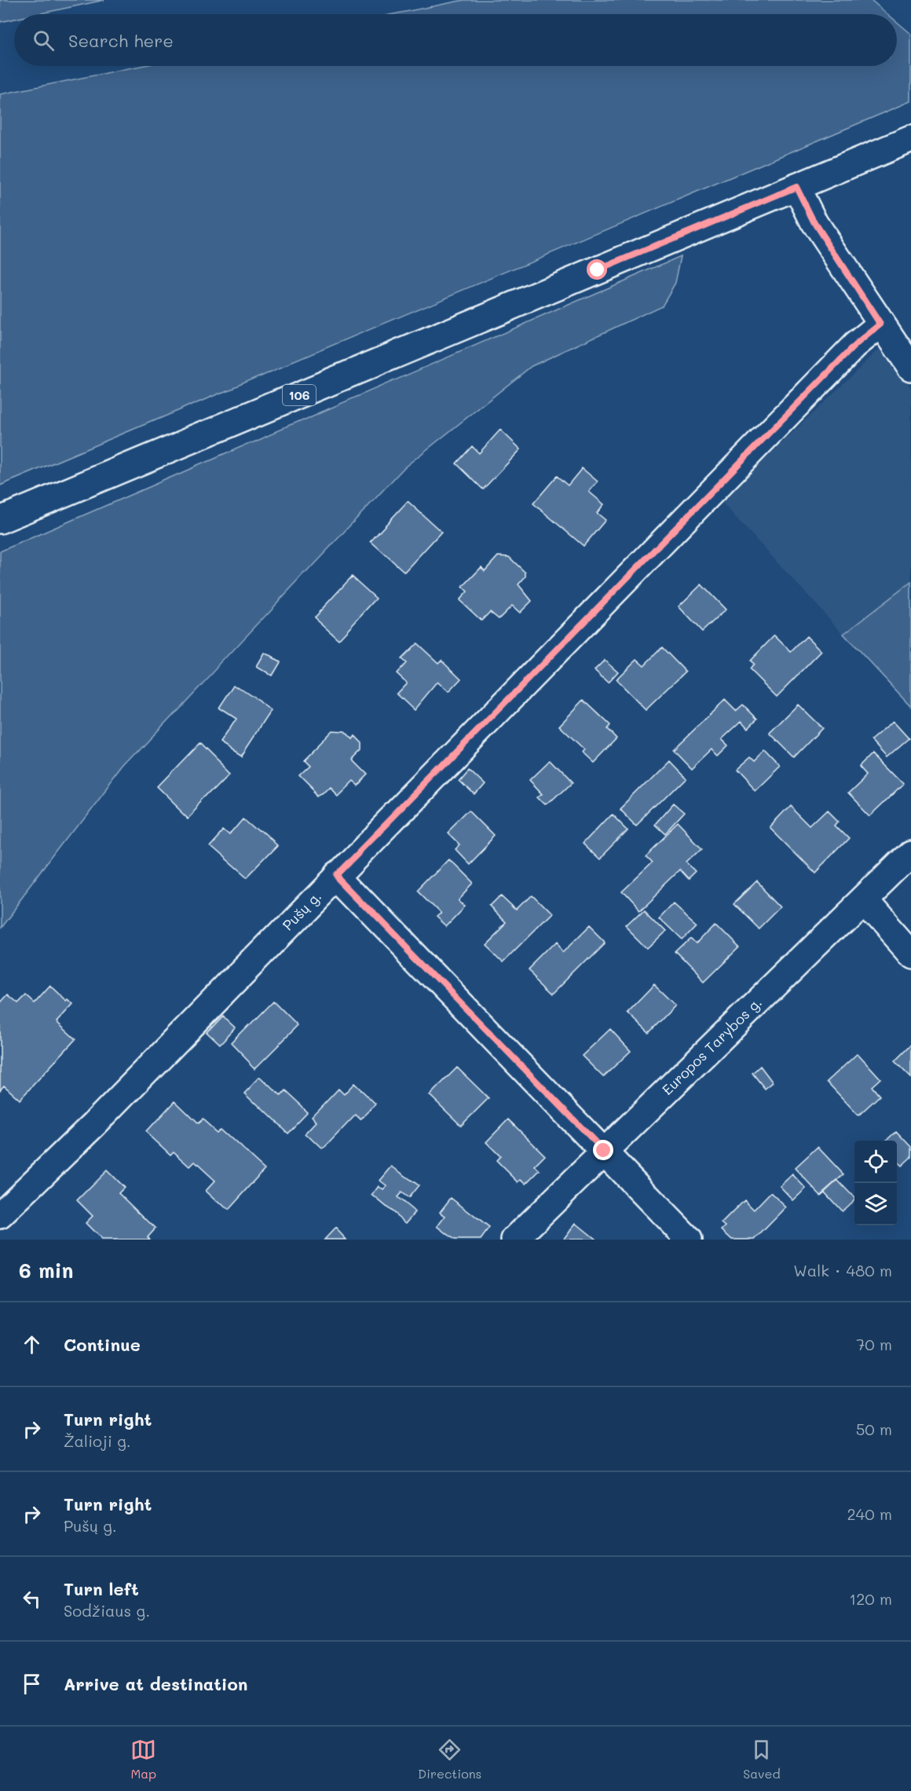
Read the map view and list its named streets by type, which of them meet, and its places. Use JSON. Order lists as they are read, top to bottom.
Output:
{
  "streets": {
    "street": ["106", "Pušų g.", "Europos Tarybos g."]
  },
  "page": {
    "search": "Search here",
    "heading": ["6 min", "Walk · 480 m"],
    "list": [
      ["Continue", "70 m"],
      ["Turn right", "Žalioji g.", "50 m"],
      ["Turn right", "Pušų g.", "240 m"],
      ["Turn left", "Sodžiaus g.", "120 m"],
      "Arrive at destination"
    ],
    "nav": ["Map", "Directions", "Saved"]
  }
}
